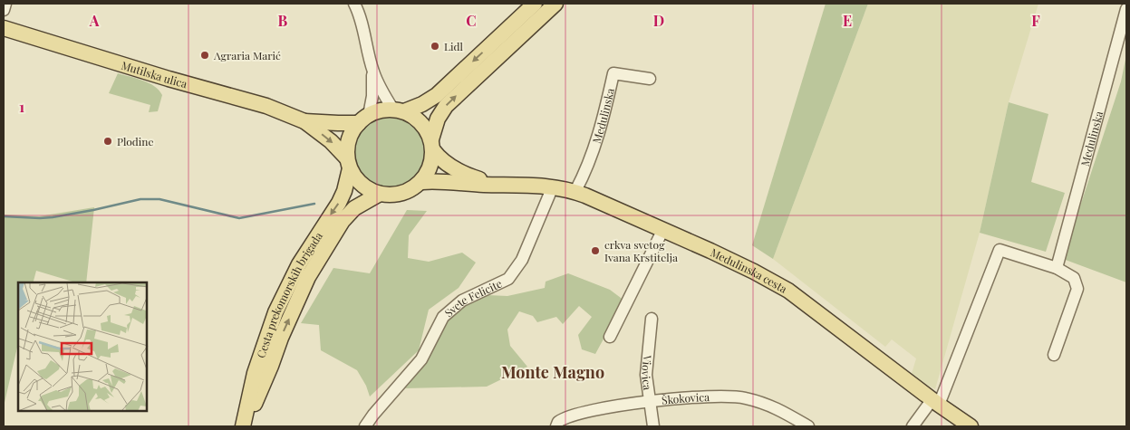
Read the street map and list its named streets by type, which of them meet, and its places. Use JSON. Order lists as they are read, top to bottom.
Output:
{
  "streets": {
    "main road": ["Mutilska ulica", "Medulinska cesta", "Cesta prekomorskih brigada"],
    "street": [
      "Medulinska",
      "Svete Felicite",
      "Viovica",
      "Škokovica"
    ]
  },
  "crossings": [
    ["Mutilska ulica", "Cesta prekomorskih brigada"],
    ["Medulinska", "Medulinska cesta"],
    ["Medulinska cesta", "Svete Felicite"],
    ["Viovica", "Škokovica"]
  ],
  "districts": ["Monte Magno"],
  "places": [
    "Lidl",
    "Agraria Marić",
    "Plodine",
    "crkva svetog Ivana Krstitelja"
  ],
  "grid": {
    "columns": [
      "A",
      "B",
      "C",
      "D",
      "E",
      "F"
    ],
    "rows": ["1"]
  }
}
